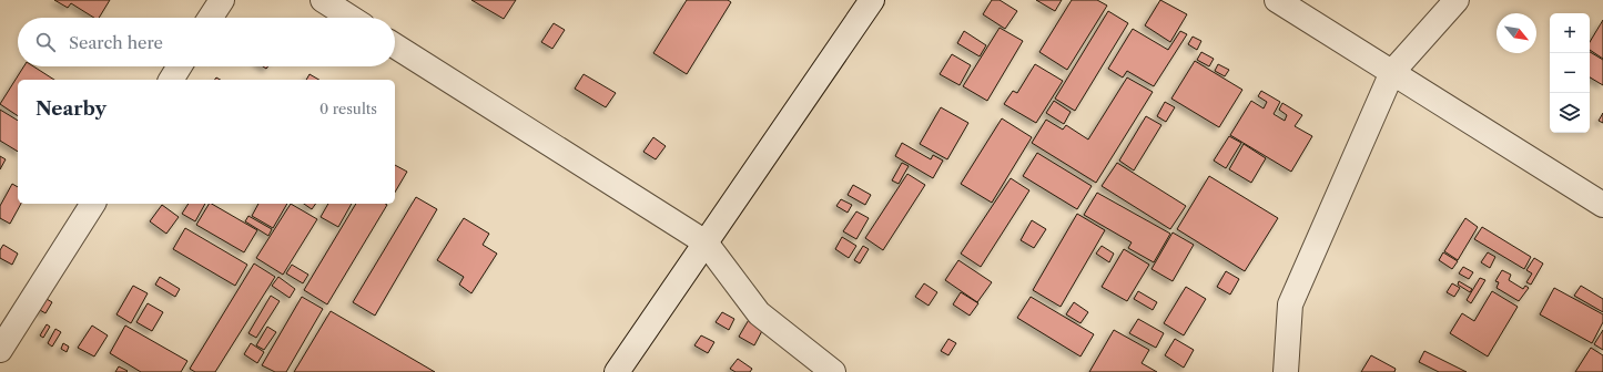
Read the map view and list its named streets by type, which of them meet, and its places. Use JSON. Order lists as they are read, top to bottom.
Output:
{
  "north": "bottom right",
  "page": {
    "map_buttons": ["+", "−"],
    "search": "Search here",
    "heading": ["Nearby", "0 results"]
  }
}
